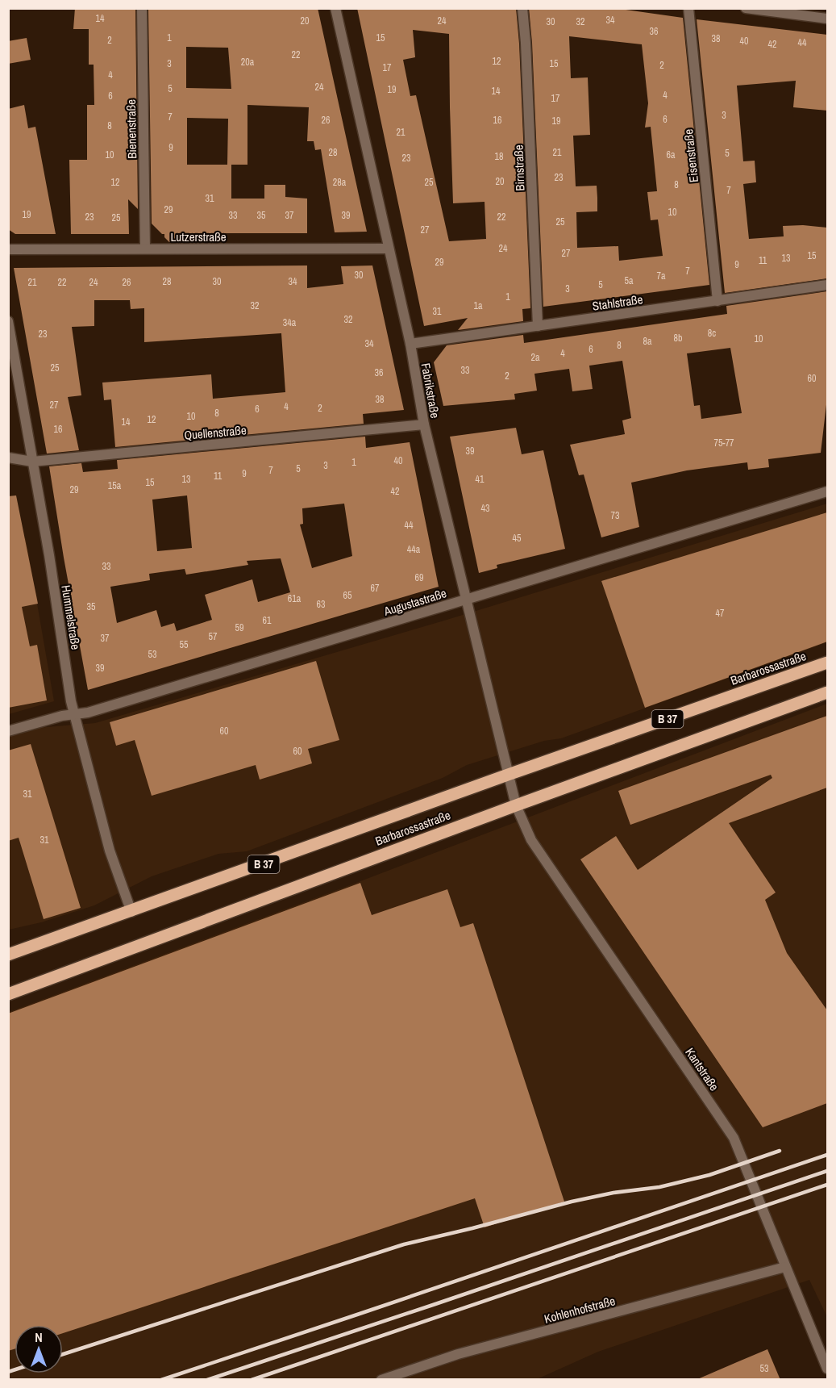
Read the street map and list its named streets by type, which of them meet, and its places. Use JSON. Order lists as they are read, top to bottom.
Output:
{
  "streets": {
    "main road": ["Barbarossastraße", "B 37"],
    "street": [
      "Bienenstraße",
      "Eisenstraße",
      "Birnstraße",
      "Lutzerstraße",
      "Stahlstraße",
      "Fabrikstraße",
      "Quellenstraße",
      "Augustastraße",
      "Hummelstraße",
      "Kantstraße",
      "Kohlenhofstraße"
    ]
  },
  "crossings": [
    ["Bienenstraße", "Lutzerstraße"],
    ["Eisenstraße", "Stahlstraße"],
    ["Birnstraße", "Stahlstraße"],
    ["Lutzerstraße", "Fabrikstraße"],
    ["Stahlstraße", "Fabrikstraße"],
    ["Fabrikstraße", "Quellenstraße"],
    ["Fabrikstraße", "Augustastraße"],
    ["Fabrikstraße", "Barbarossastraße"],
    ["Fabrikstraße", "Kantstraße"],
    ["Quellenstraße", "Hummelstraße"],
    ["Augustastraße", "Hummelstraße"],
    ["Hummelstraße", "Barbarossastraße"],
    ["Barbarossastraße", "Kantstraße"],
    ["Kantstraße", "Kohlenhofstraße"]
  ],
  "house_numbers": [
    "14",
    "34",
    "20",
    "24",
    "30",
    "32",
    "36",
    "1",
    "15",
    "38",
    "2",
    "40",
    "44",
    "42",
    "22",
    "12",
    "20a",
    "3",
    "15",
    "2",
    "17",
    "4",
    "24",
    "5",
    "19",
    "14",
    "4",
    "6",
    "17",
    "3",
    "7",
    "6",
    "26",
    "16",
    "19",
    "8",
    "21",
    "9",
    "28",
    "21",
    "5",
    "10",
    "6a",
    "18",
    "23",
    "23",
    "20",
    "12",
    "28a",
    "25",
    "8",
    "7",
    "31",
    "29",
    "10",
    "19",
    "33",
    "35",
    "37",
    "39",
    "23",
    "22",
    "25",
    "25",
    "27",
    "24",
    "27",
    "15",
    "13",
    "11",
    "29",
    "9",
    "7",
    "30",
    "7a",
    "5a",
    "28",
    "30",
    "34",
    "21",
    "22",
    "24",
    "26",
    "5",
    "3",
    "1",
    "32",
    "1a",
    "31",
    "32",
    "34a",
    "8c",
    "23",
    "8b",
    "10",
    "8a",
    "34",
    "8",
    "6",
    "4",
    "2a",
    "25",
    "33",
    "36",
    "2",
    "60",
    "38",
    "27",
    "4",
    "2",
    "6",
    "8",
    "10",
    "12",
    "14",
    "16",
    "75-77",
    "39",
    "40",
    "1",
    "3",
    "5",
    "7",
    "9",
    "11",
    "13",
    "41",
    "15",
    "15a",
    "29",
    "42",
    "43",
    "73",
    "44",
    "45",
    "44a",
    "33",
    "69",
    "67",
    "65",
    "61a",
    "63",
    "35",
    "47",
    "61",
    "59",
    "57",
    "37",
    "55",
    "53",
    "39",
    "60",
    "60",
    "31",
    "31",
    "53"
  ],
  "north": "top"
}
